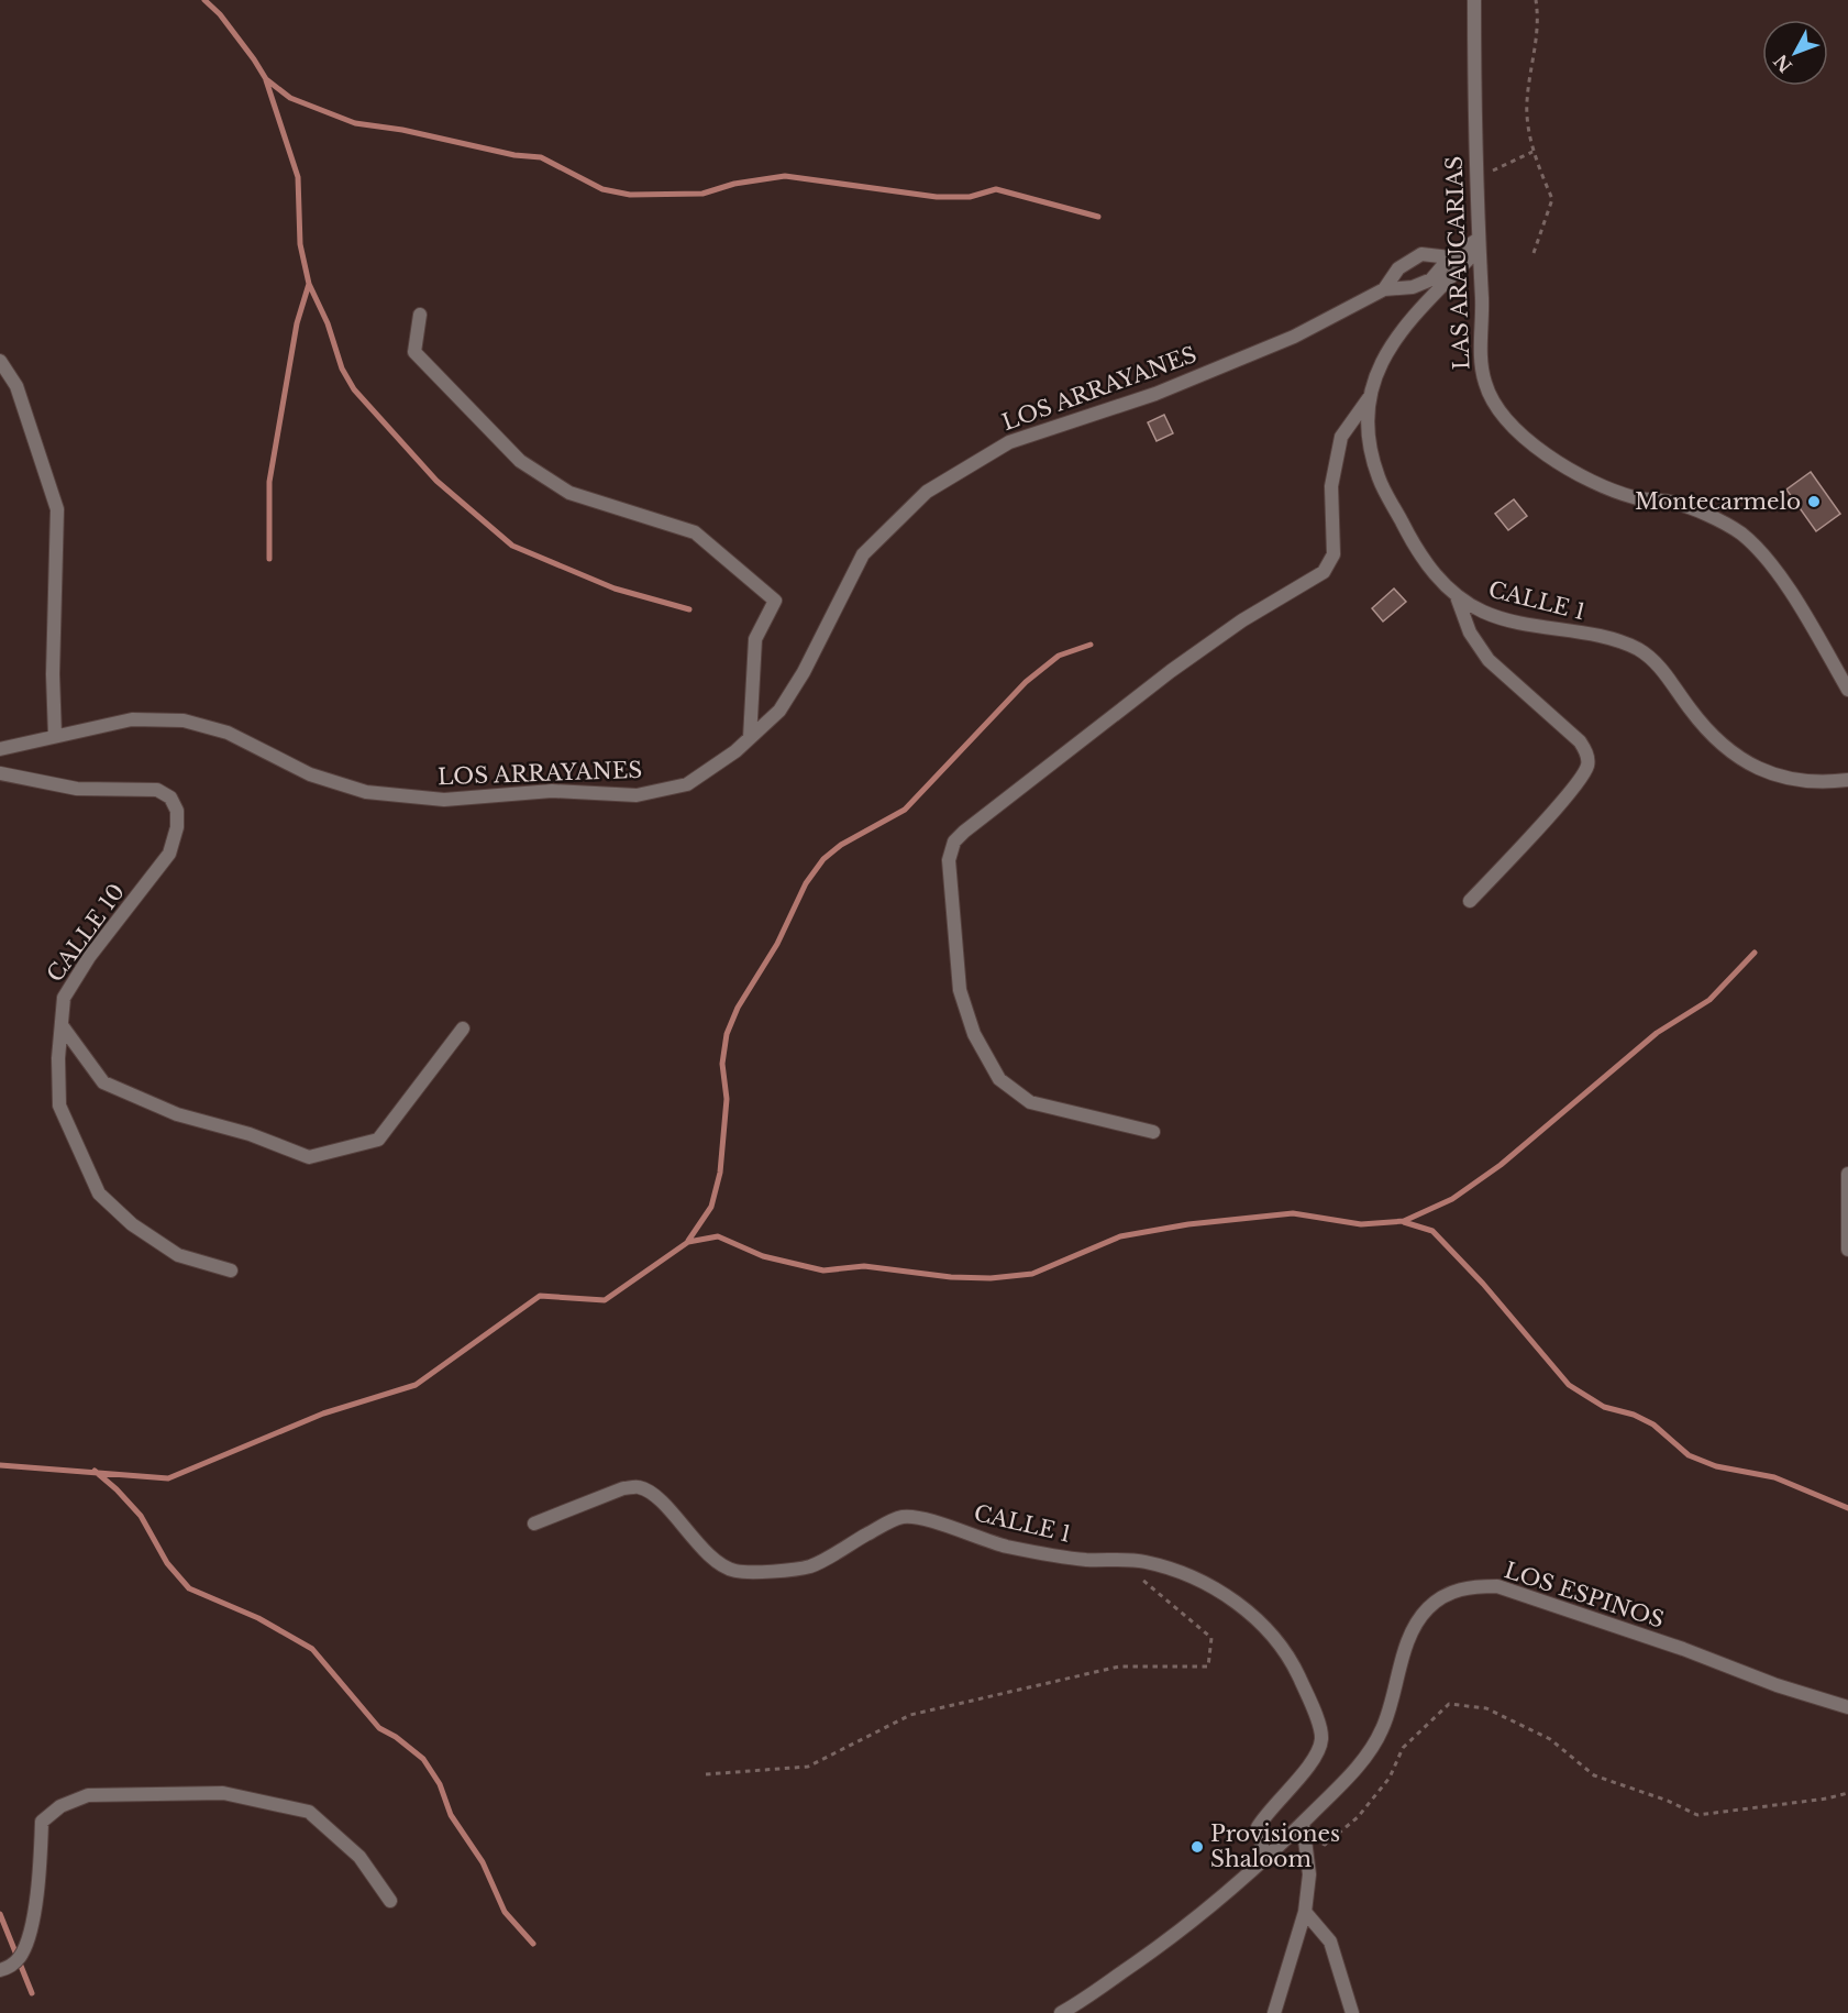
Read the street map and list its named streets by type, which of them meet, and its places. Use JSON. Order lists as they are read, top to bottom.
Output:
{
  "streets": {
    "street": [
      "LAS ARAUCARIAS",
      "LOS ARRAYANES",
      "CALLE 1",
      "CALLE 10",
      "LOS ESPINOS"
    ]
  },
  "crossings": [
    ["LAS ARAUCARIAS", "LOS ARRAYANES"],
    ["LAS ARAUCARIAS", "CALLE 1"],
    ["LOS ARRAYANES", "CALLE 1"],
    ["CALLE 1", "LOS ESPINOS"]
  ],
  "places": ["Montecarmelo", "Provisiones Shaloom"],
  "north": "bottom left"
}
